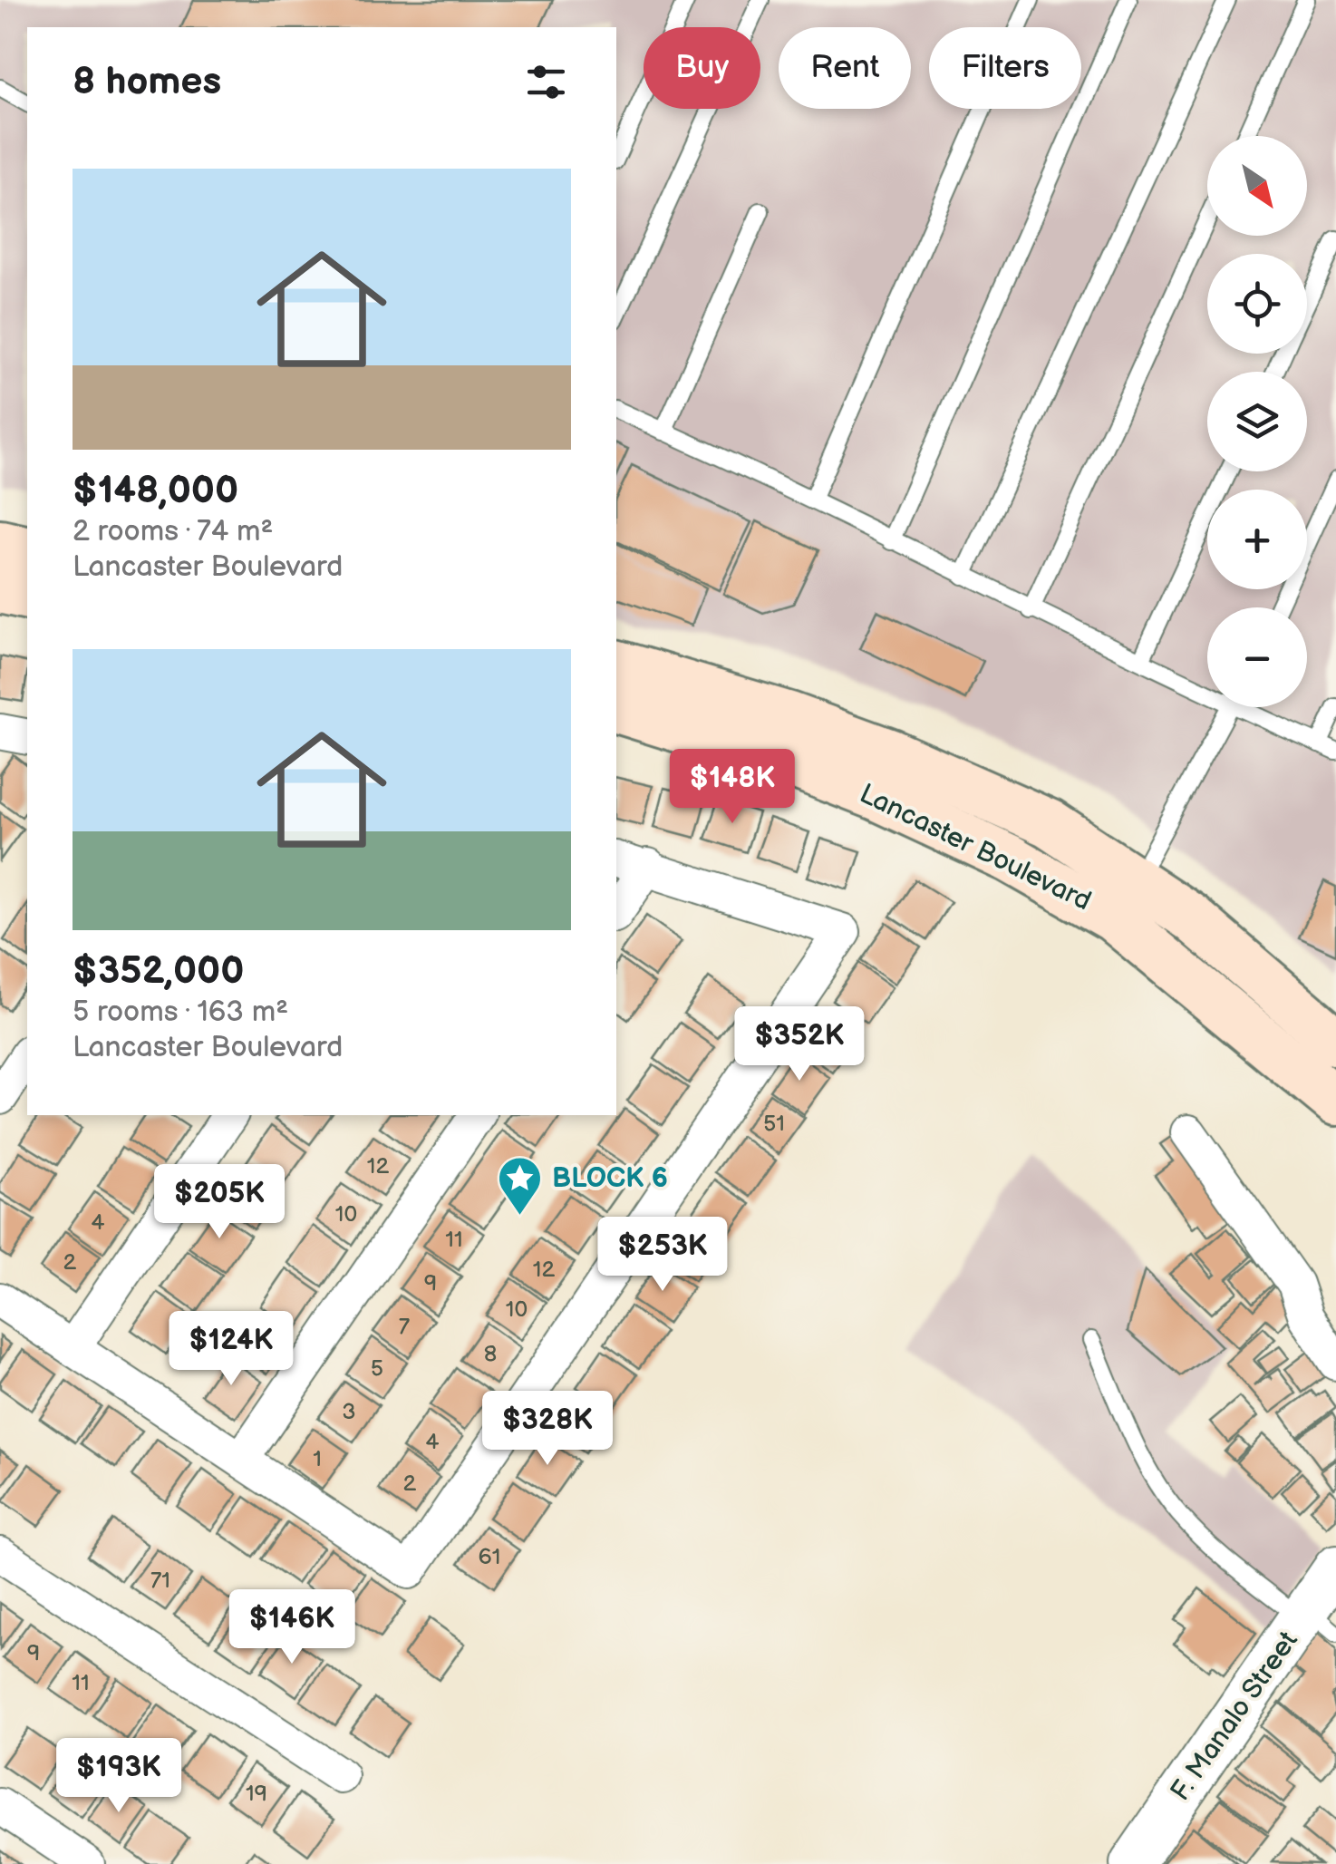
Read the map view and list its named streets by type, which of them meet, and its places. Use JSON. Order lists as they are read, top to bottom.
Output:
{
  "streets": {
    "main road": ["Lancaster Boulevard"],
    "street": ["F. Manalo Street"]
  },
  "places": {
    "place": ["BLOCK 6"]
  },
  "house_numbers": [
    "51",
    "12",
    "10",
    "4",
    "11",
    "2",
    "12",
    "9",
    "10",
    "7",
    "8",
    "5",
    "3",
    "4",
    "1",
    "2",
    "61",
    "71",
    "9",
    "11",
    "19"
  ],
  "north": "bottom right",
  "page": {
    "chip": ["Buy", "Rent", "Filters"],
    "heading": "8 homes",
    "map_buttons": ["+", "−"],
    "list": [
      {
        "name": "$148,000",
        "note": "2 rooms · 74 m² · Lancaster Boulevard"
      },
      {
        "name": "$352,000",
        "note": "5 rooms · 163 m² · Lancaster Boulevard"
      }
    ],
    "price": [
      "$148K",
      "$352K",
      "$205K",
      "$253K",
      "$124K",
      "$328K",
      "$146K",
      "$193K"
    ]
  }
}
